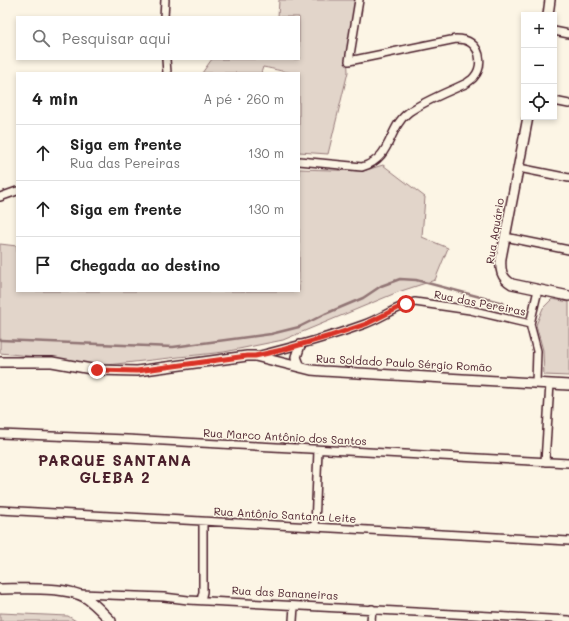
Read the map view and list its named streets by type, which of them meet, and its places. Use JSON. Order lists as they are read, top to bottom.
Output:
{
  "streets": {
    "street": [
      "Rua Aquário",
      "Rua das Pereiras",
      "Rua Soldado Paulo Sérgio Romão",
      "Rua Marco Antônio dos Santos",
      "Rua Antônio Santana Leite",
      "Rua das Bananeiras"
    ]
  },
  "crossings": [
    ["Rua das Pereiras", "Rua Soldado Paulo Sérgio Romão"]
  ],
  "districts": ["PARQUE SANTANA GLEBA 2"],
  "page": {
    "map_buttons": ["+", "−"],
    "search": "Pesquisar aqui",
    "heading": ["4 min", "A pé · 260 m"],
    "list": [
      ["Siga em frente", "Rua das Pereiras", "130 m"],
      ["Siga em frente", "130 m"],
      "Chegada ao destino"
    ]
  }
}
